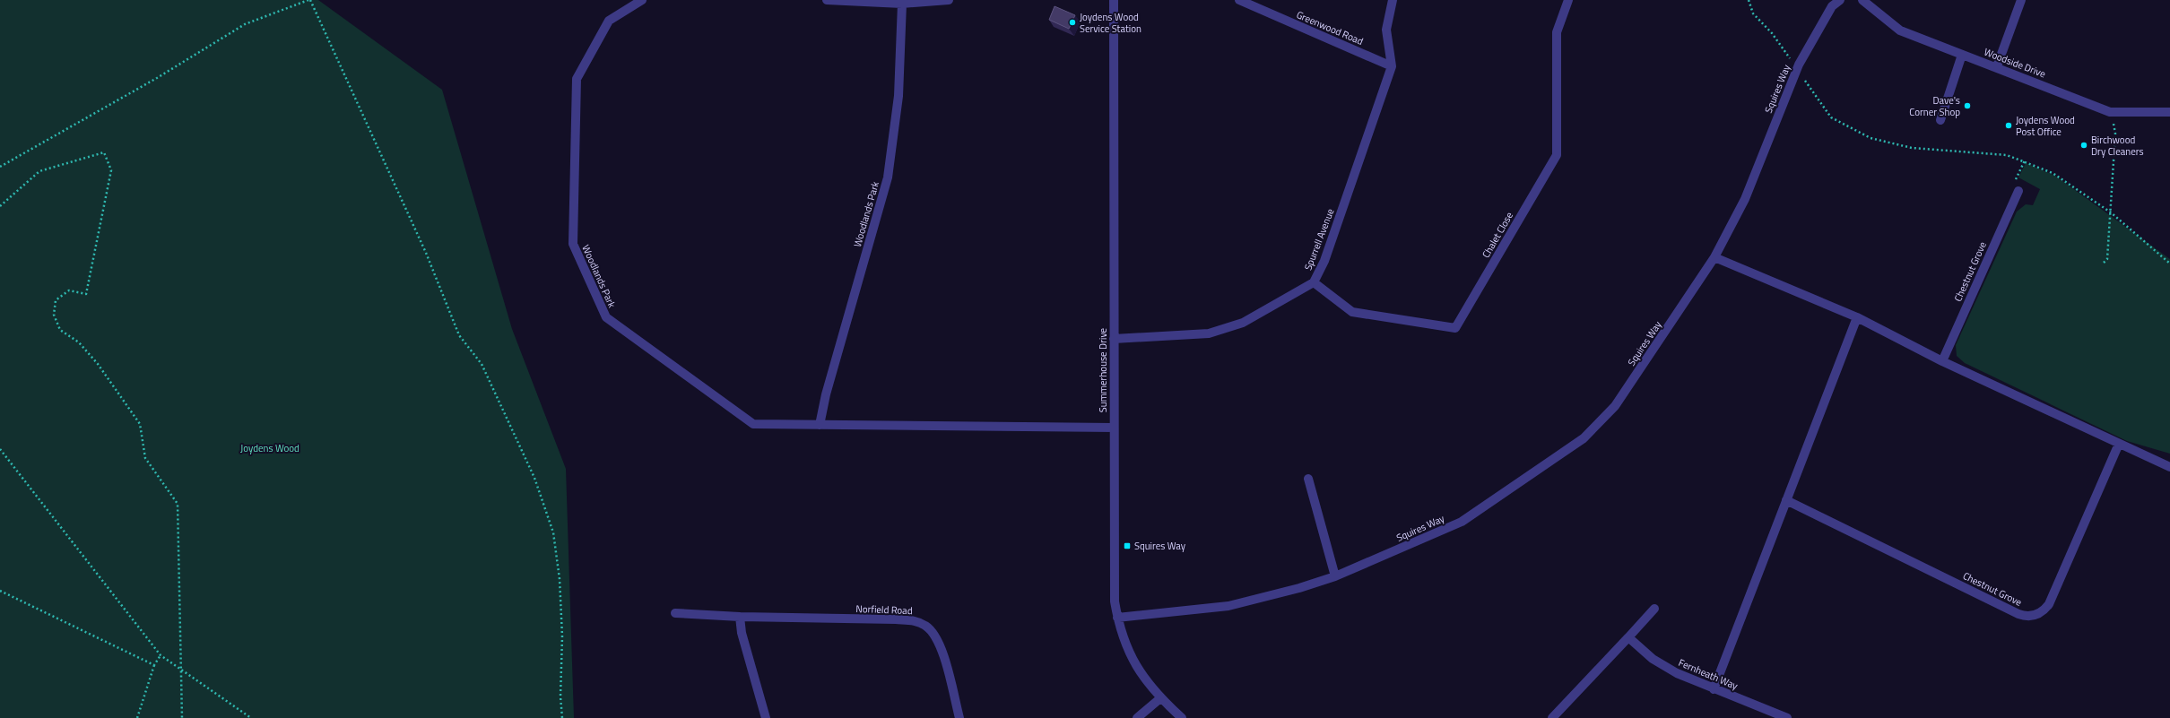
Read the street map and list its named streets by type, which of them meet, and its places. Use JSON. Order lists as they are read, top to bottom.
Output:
{
  "streets": {
    "street": [
      "Greenwood Road",
      "Woodside Drive",
      "Squires Way",
      "Woodlands Park",
      "Chalet Close",
      "Spurrell Avenue",
      "Chestnut Grove",
      "Summerhouse Drive",
      "Norfield Road",
      "Fernheath Way"
    ]
  },
  "crossings": [
    ["Greenwood Road", "Spurrell Avenue"],
    ["Squires Way", "Summerhouse Drive"],
    ["Woodlands Park", "Summerhouse Drive"],
    ["Chalet Close", "Spurrell Avenue"],
    ["Spurrell Avenue", "Summerhouse Drive"]
  ],
  "parks": ["Joydens Wood"],
  "places": {
    "other": [
      "Joydens Wood Service Station",
      "Dave's Corner Shop",
      "Joydens Wood Post Office",
      "Birchwood Dry Cleaners"
    ],
    "transit": ["Squires Way"]
  }
}
